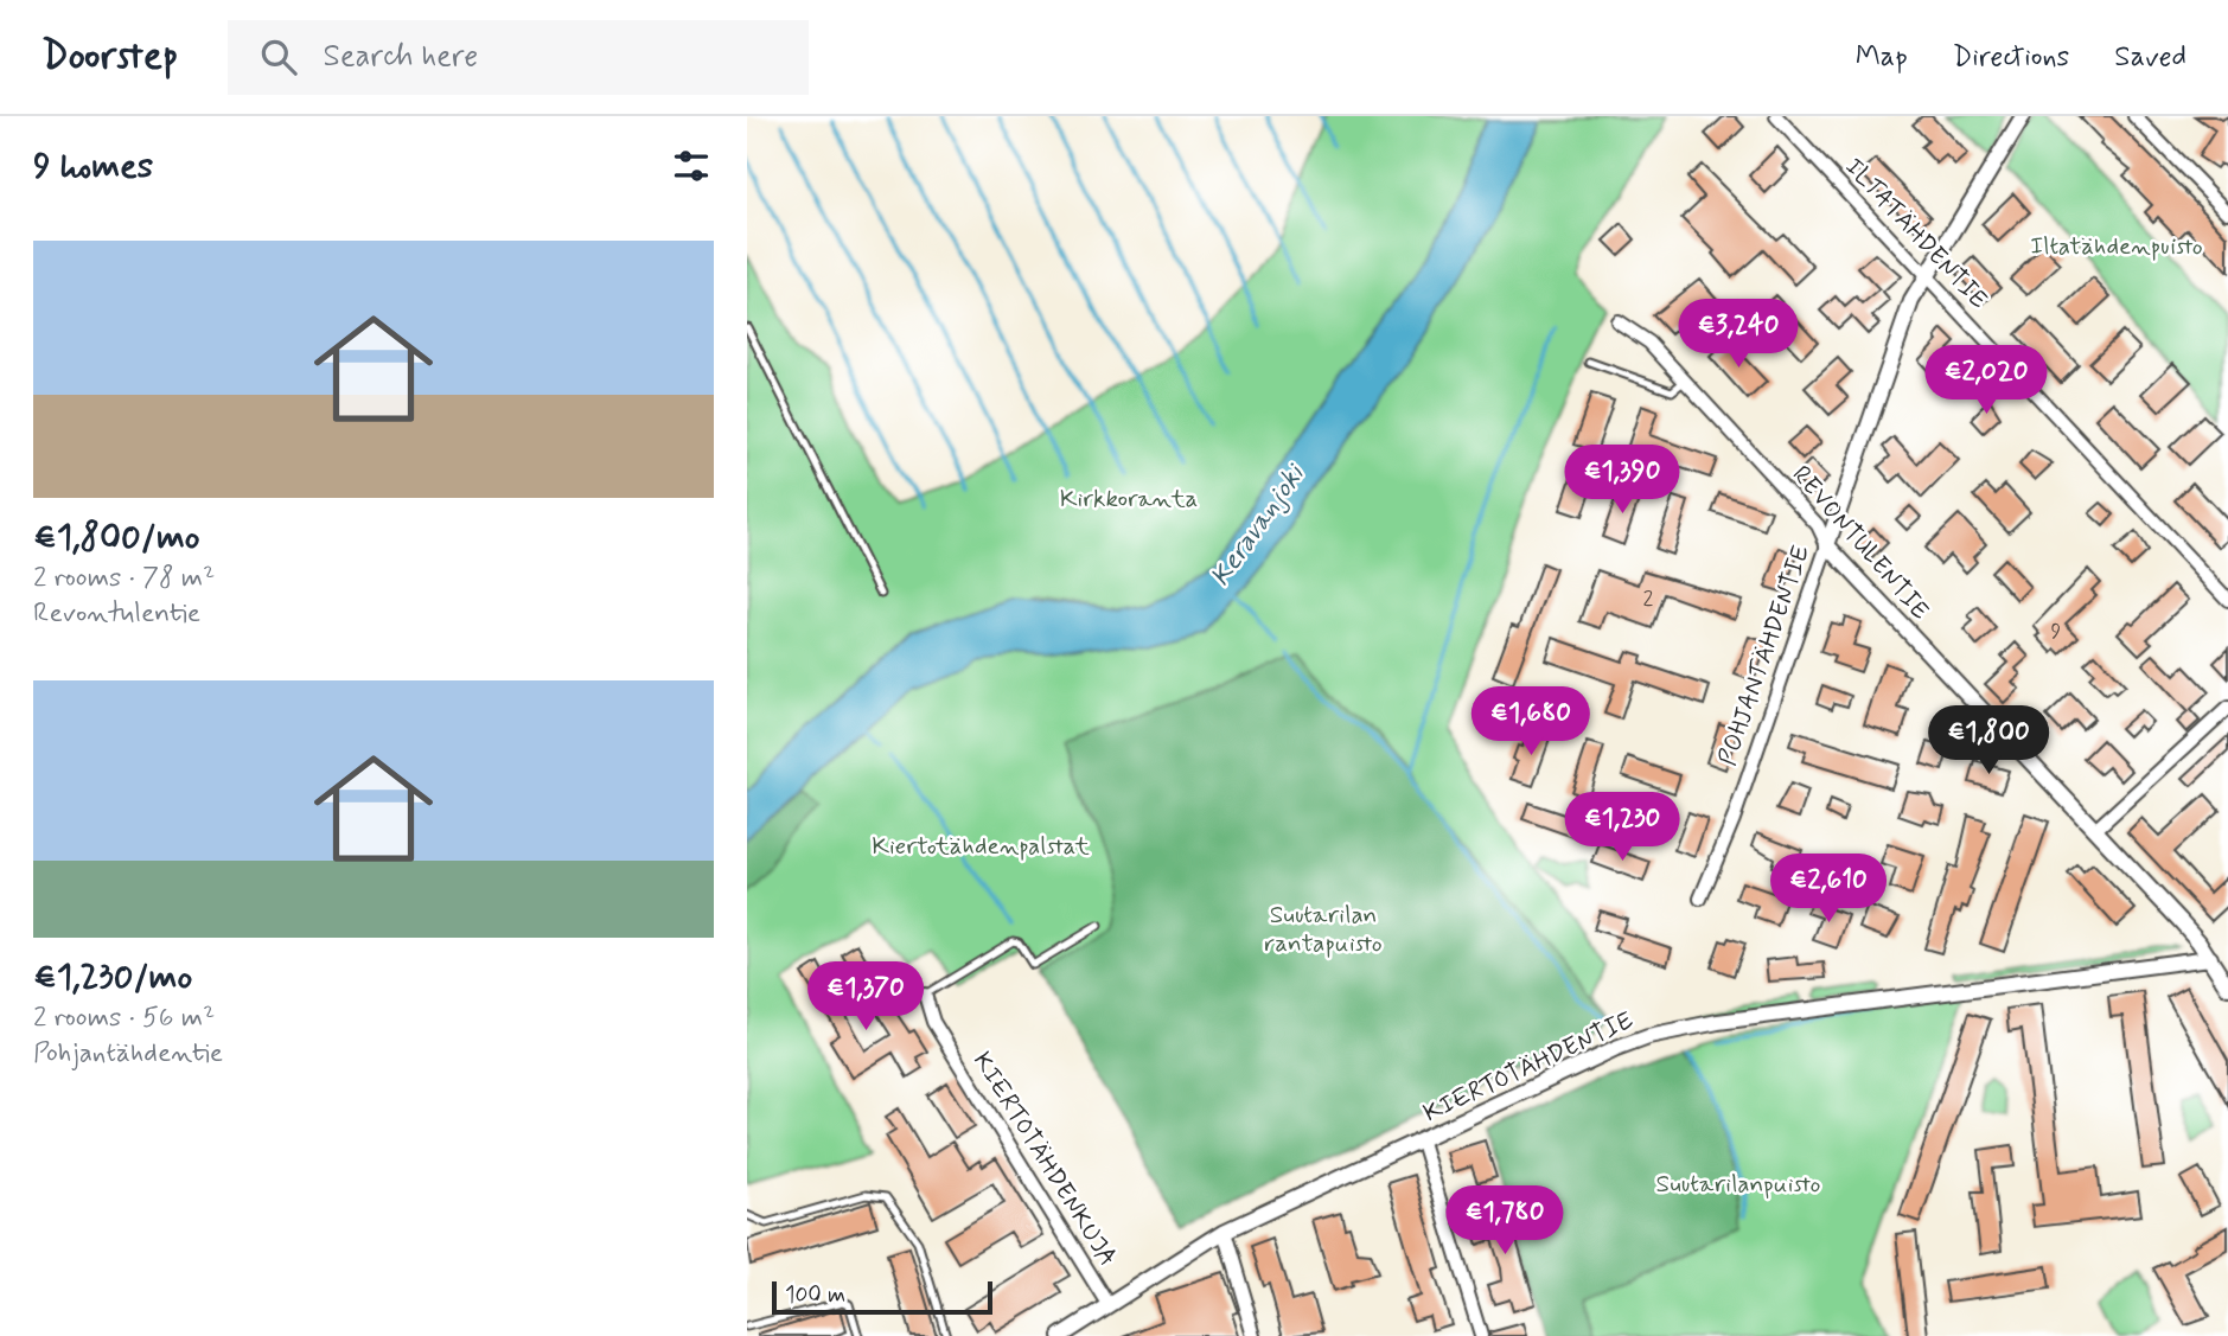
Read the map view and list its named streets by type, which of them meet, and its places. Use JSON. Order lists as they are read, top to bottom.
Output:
{
  "streets": {
    "street": [
      "ILTATÄHDENTIE",
      "REVONTULENTIE",
      "POHJANTÄHDENTIE",
      "KIERTOTÄHDENTIE",
      "KIERTOTÄHDENKUJA"
    ]
  },
  "crossings": [
    ["ILTATÄHDENTIE", "POHJANTÄHDENTIE"],
    ["REVONTULENTIE", "POHJANTÄHDENTIE"],
    ["REVONTULENTIE", "KIERTOTÄHDENTIE"],
    ["KIERTOTÄHDENTIE", "KIERTOTÄHDENKUJA"]
  ],
  "water": ["Keravanjoki"],
  "parks": [
    "Iltatähdenpuisto",
    "Kirkkoranta",
    "Kiertotähdenpalstat",
    "Suutarilan rantapuisto",
    "Suutarilanpuisto"
  ],
  "house_numbers": ["2", "9"],
  "scale_bar": "100 m",
  "page": {
    "header": "Doorstep",
    "search": "Search here",
    "nav": ["Map", "Directions", "Saved"],
    "heading": "9 homes",
    "list": [
      {
        "name": "€1,800/mo",
        "note": "2 rooms · 78 m² · Revontulentie"
      },
      {
        "name": "€1,230/mo",
        "note": "2 rooms · 56 m² · Pohjantähdentie"
      }
    ],
    "price": [
      "€3,240",
      "€2,020",
      "€1,390",
      "€1,680",
      "€1,800",
      "€1,230",
      "€2,610",
      "€1,370",
      "€1,780"
    ],
    "scale": "100 m"
  }
}
